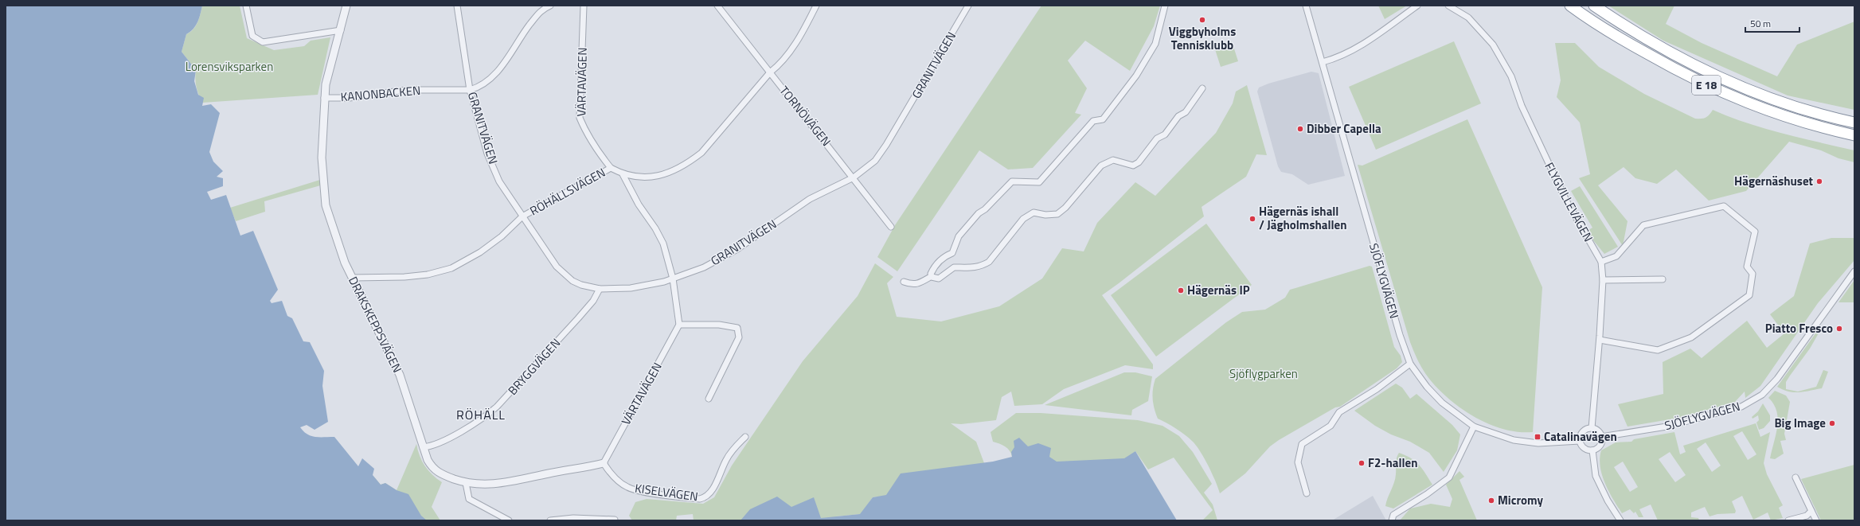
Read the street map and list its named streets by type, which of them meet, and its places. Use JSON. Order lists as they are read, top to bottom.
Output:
{
  "streets": {
    "highway": ["E 18"],
    "street": [
      "GRANITVÄGEN",
      "VÄRTAVÄGEN",
      "KANONBACKEN",
      "TORNÖVÄGEN",
      "RÖHÄLLSVÄGEN",
      "FLYGVILLEVÄGEN",
      "SJÖFLYGVÄGEN",
      "DRAKSKEPPSVÄGEN",
      "BRYGGVÄGEN",
      "KISELVÄGEN"
    ]
  },
  "crossings": [
    ["GRANITVÄGEN", "KANONBACKEN"],
    ["GRANITVÄGEN", "TORNÖVÄGEN"],
    ["GRANITVÄGEN", "RÖHÄLLSVÄGEN"],
    ["GRANITVÄGEN", "BRYGGVÄGEN"],
    ["VÄRTAVÄGEN", "RÖHÄLLSVÄGEN"],
    ["VÄRTAVÄGEN", "DRAKSKEPPSVÄGEN"],
    ["VÄRTAVÄGEN", "KISELVÄGEN"],
    ["KANONBACKEN", "DRAKSKEPPSVÄGEN"],
    ["TORNÖVÄGEN", "RÖHÄLLSVÄGEN"],
    ["RÖHÄLLSVÄGEN", "DRAKSKEPPSVÄGEN"],
    ["FLYGVILLEVÄGEN", "SJÖFLYGVÄGEN"],
    ["DRAKSKEPPSVÄGEN", "BRYGGVÄGEN"],
    ["DRAKSKEPPSVÄGEN", "KISELVÄGEN"]
  ],
  "districts": ["RÖHÄLL"],
  "parks": ["Lorensviksparken", "Sjöflygparken"],
  "places": {
    "other": [
      "Viggbyholms Tennisklubb",
      "Dibber Capella",
      "Hägernäshuset",
      "Hägernäs ishall / Jägholmshallen",
      "Hägernäs IP",
      "Piatto Fresco",
      "Big Image",
      "F2-hallen",
      "Micromy"
    ],
    "transit": ["Catalinavägen"]
  },
  "scale_bar": "50 m"
}
